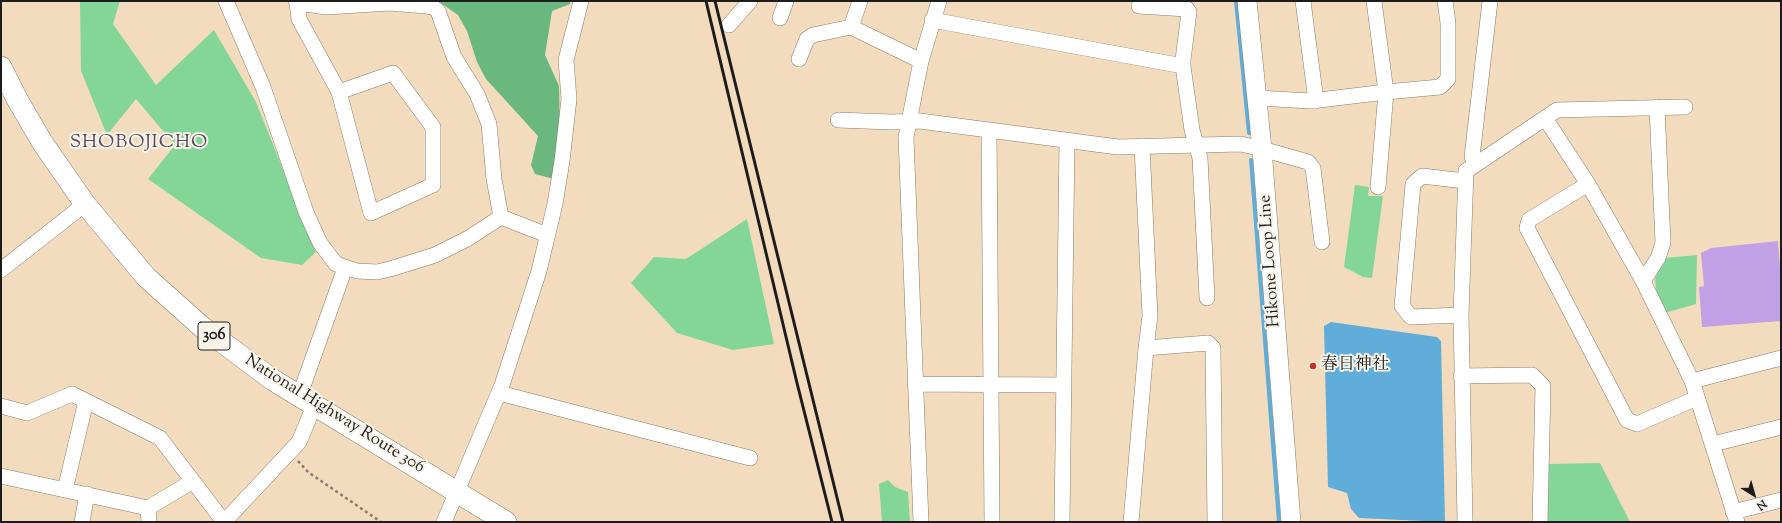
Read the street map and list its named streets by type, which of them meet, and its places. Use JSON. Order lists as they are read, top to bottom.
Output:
{
  "streets": {
    "highway": ["306", "National Highway Route 306"],
    "main road": ["Hikone Loop Line"]
  },
  "districts": ["SHOBOJICHO"],
  "places": ["春日神社"],
  "north": "bottom right"
}
